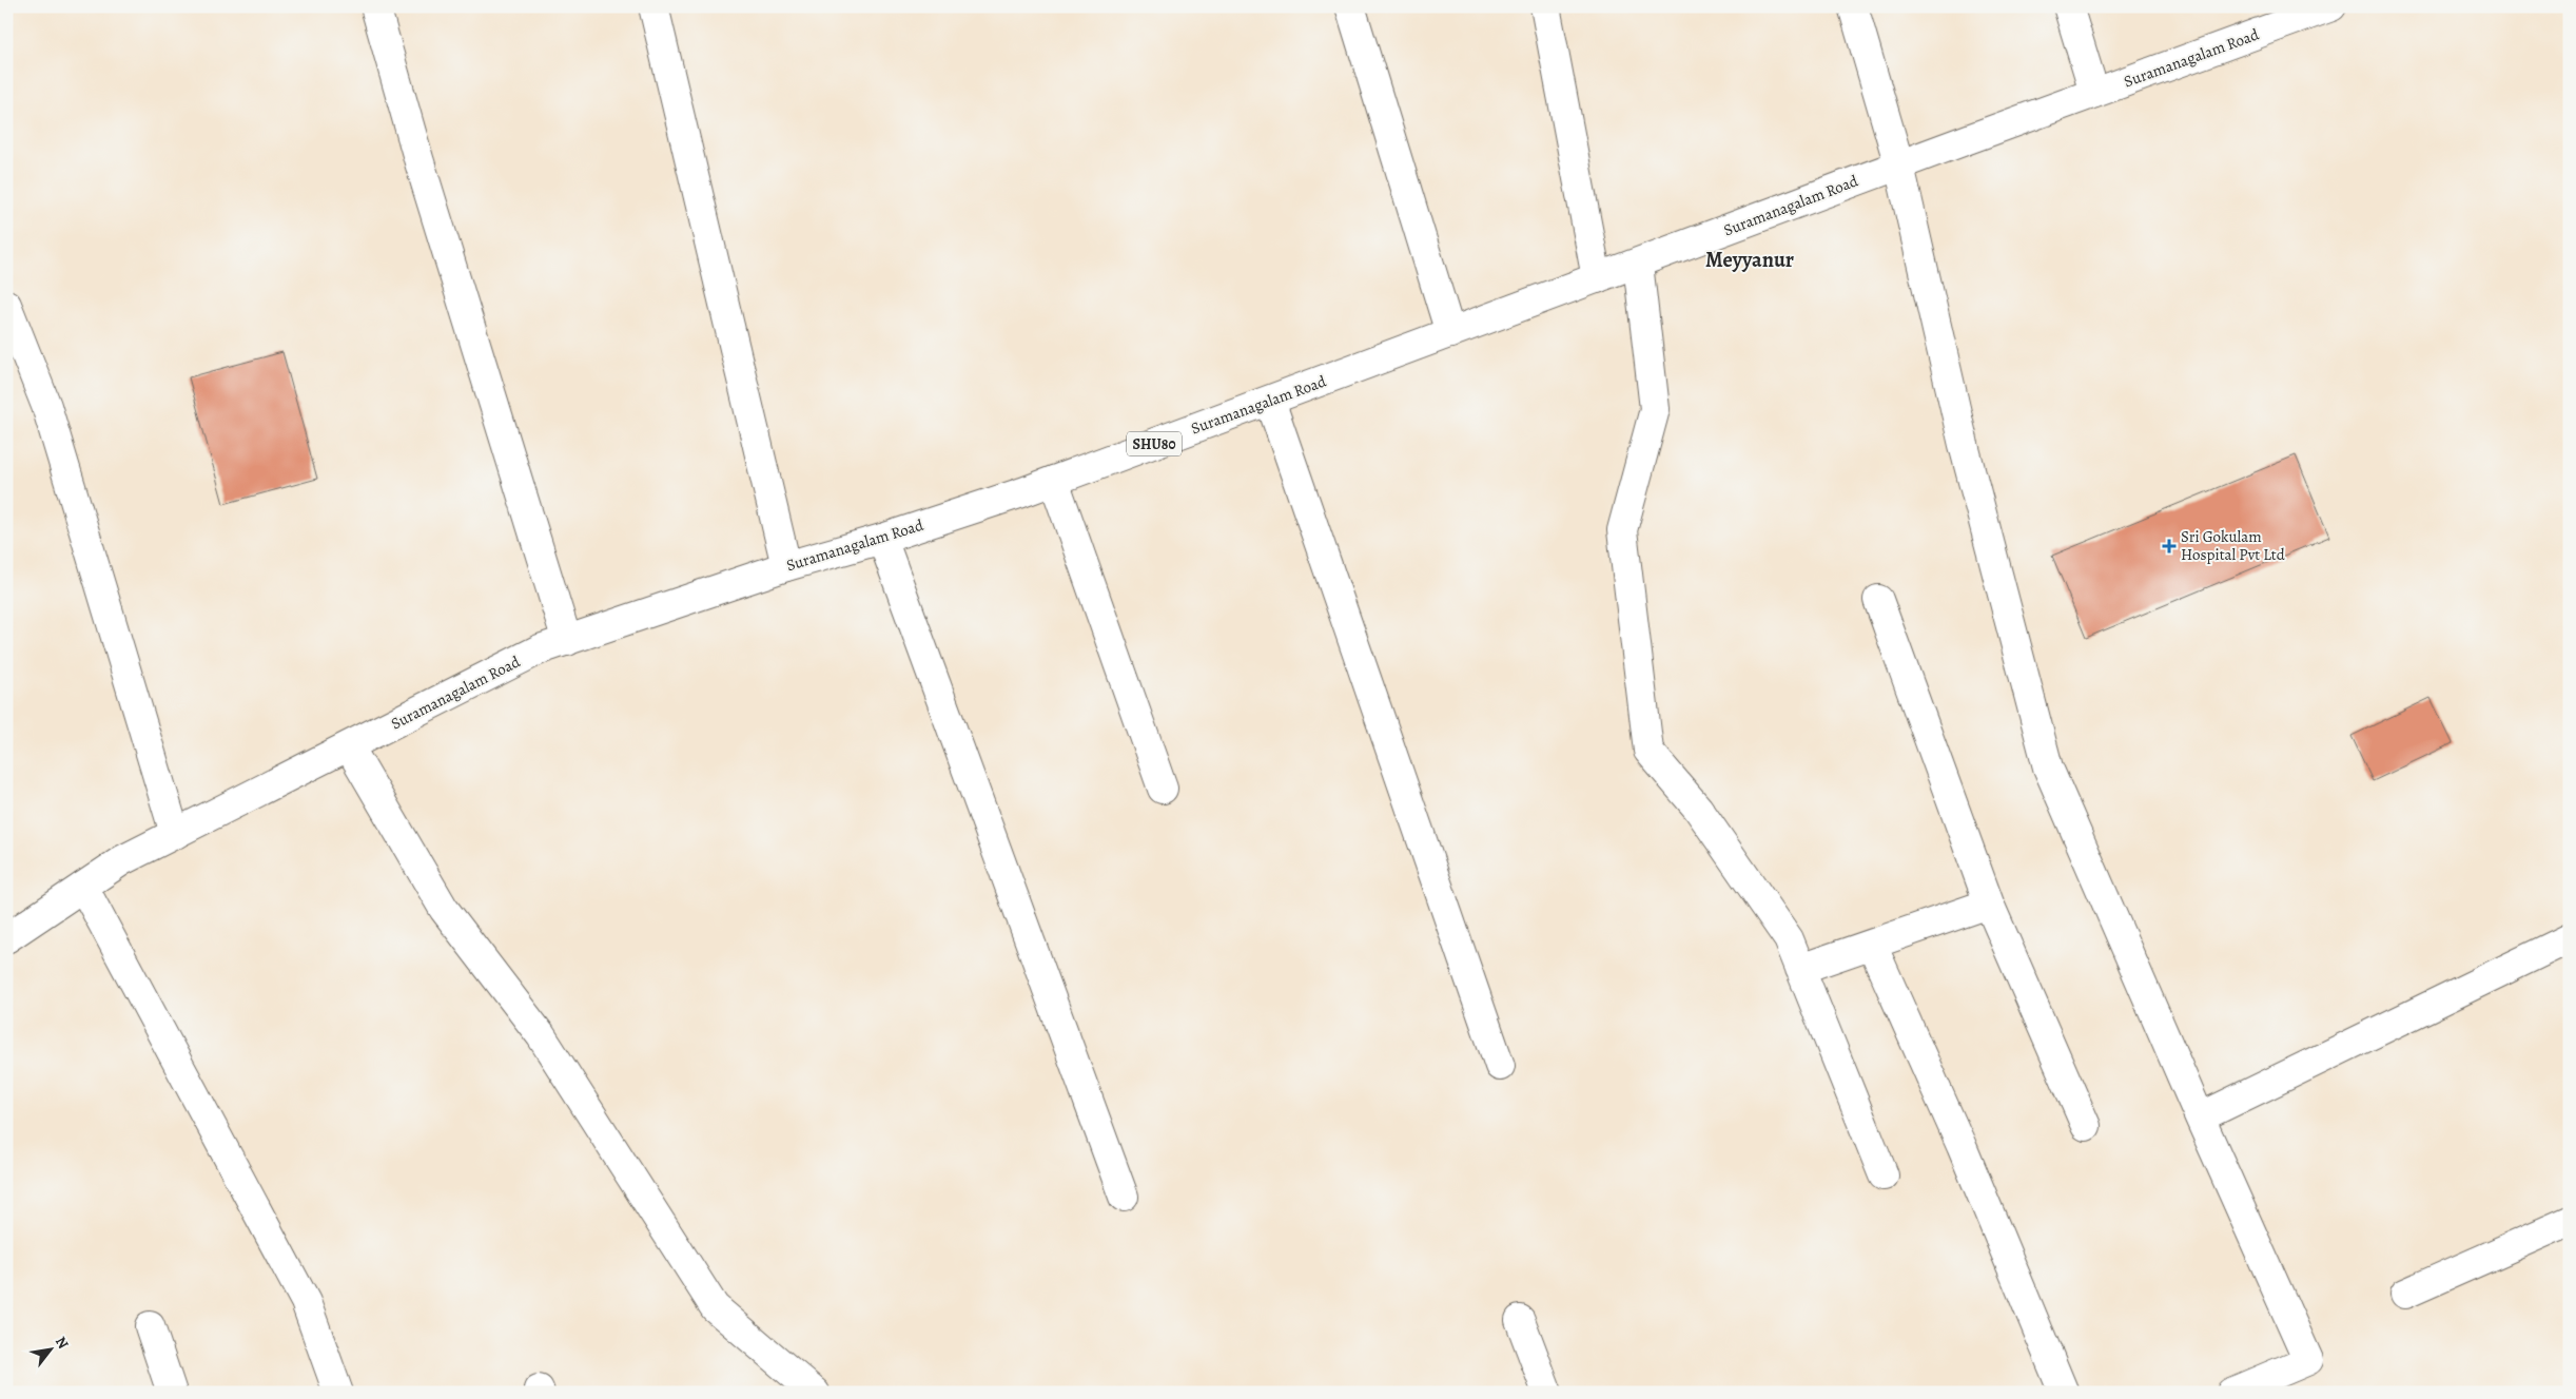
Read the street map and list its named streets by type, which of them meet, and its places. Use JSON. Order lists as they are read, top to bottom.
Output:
{
  "streets": {
    "street": ["Suramanagalam Road", "SHU80"]
  },
  "districts": ["Meyyanur"],
  "places": {
    "health": ["Sri Gokulam Hospital Pvt Ltd"]
  },
  "north": "top right"
}
